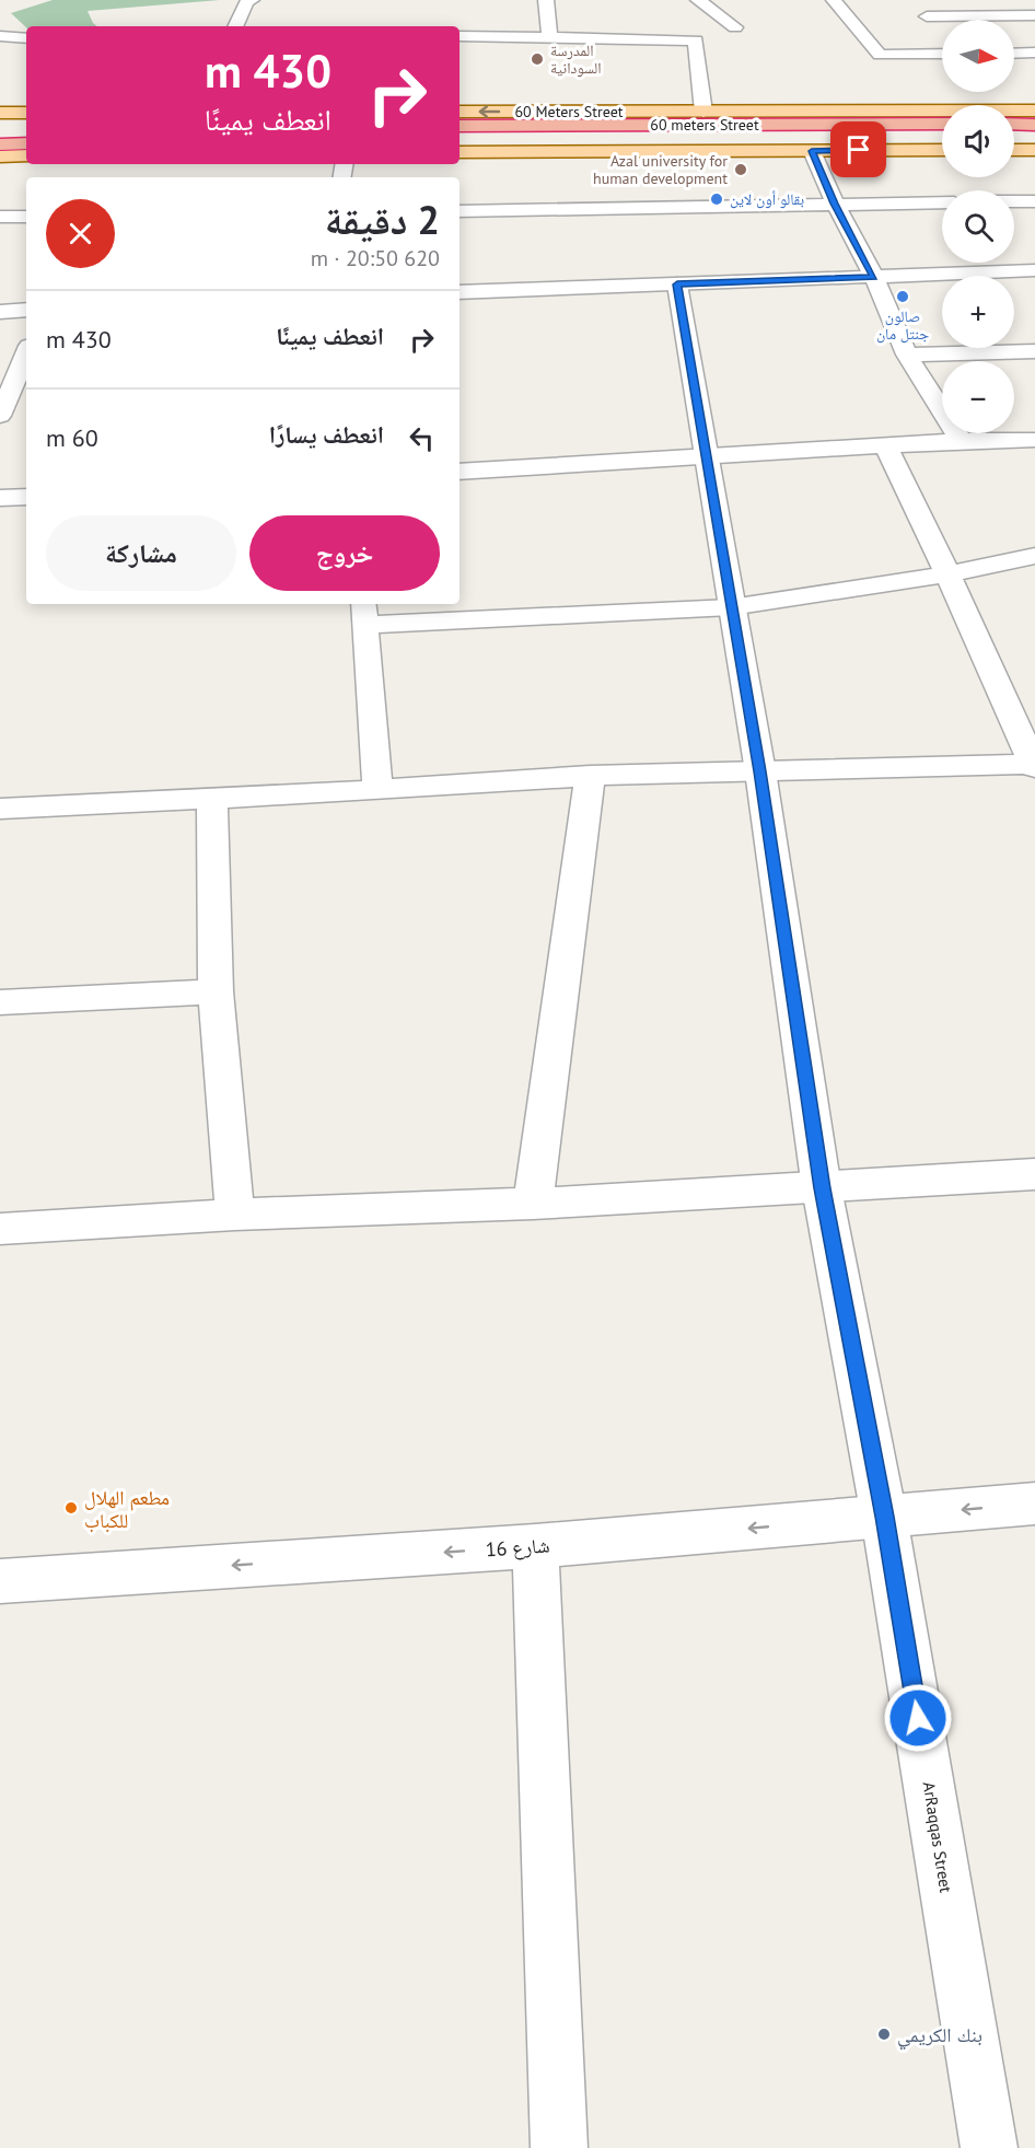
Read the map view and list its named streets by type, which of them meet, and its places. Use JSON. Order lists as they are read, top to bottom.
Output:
{
  "streets": {
    "highway": ["60 meters Street"],
    "main road": ["60 Meters Street"],
    "street": ["شارع 16", "ArRaqqas Street"]
  },
  "crossings": [
    ["60 Meters Street", "60 meters Street"],
    ["شارع 16", "ArRaqqas Street"]
  ],
  "one_way": ["شارع 16"],
  "places": [
    "المدرسة السودانية",
    "Azal university for human development",
    "بقالو أون لاين",
    "صالون جنتل مان",
    "مطعم الهلال للكباب",
    "بنك الكريمي"
  ],
  "north": "right",
  "page": {
    "map_buttons": ["+", "−"],
    "turn": ["430 m", "انعطف يمينًا"],
    "heading": ["2 دقيقة", "620 m · 20:50"],
    "list": [
      {
        "name": "انعطف يمينًا",
        "value": "430 m"
      },
      {
        "name": "انعطف يسارًا",
        "value": "60 m"
      }
    ],
    "buttons": ["خروج", "مشاركة"]
  }
}
